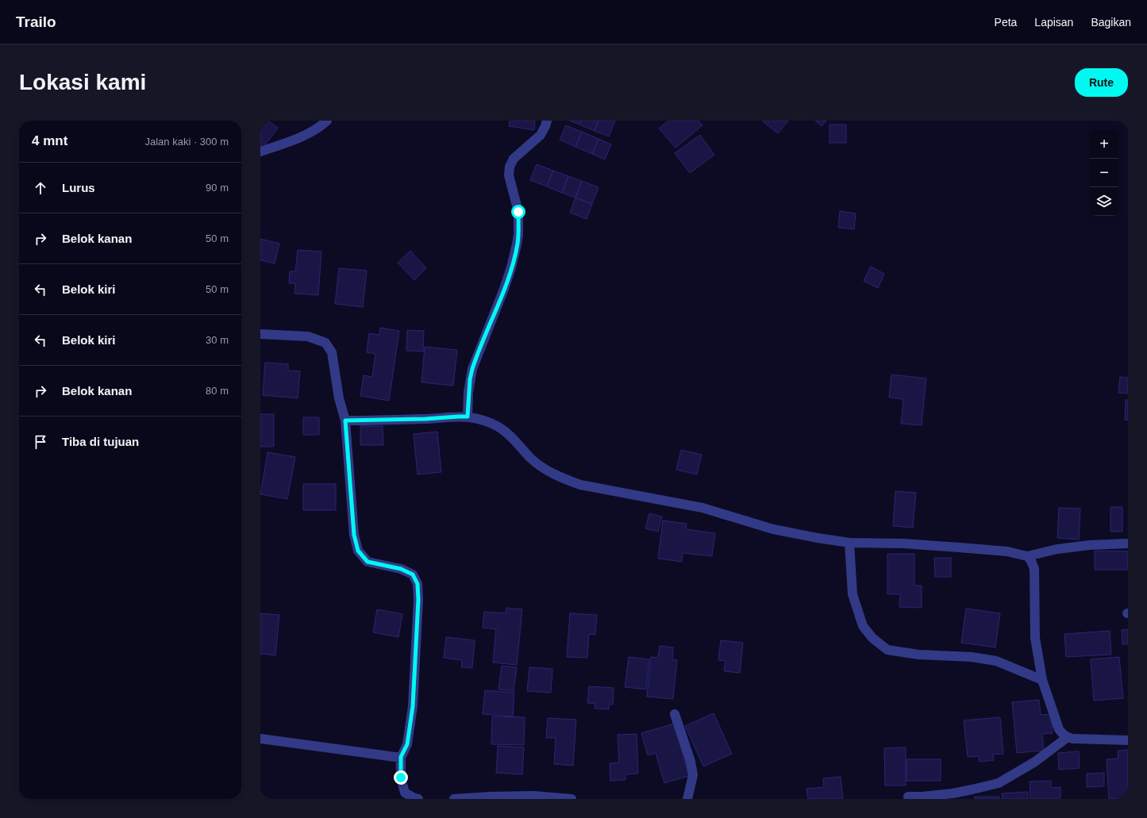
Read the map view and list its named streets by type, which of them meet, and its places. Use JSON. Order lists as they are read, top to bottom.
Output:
{
  "page": {
    "header": "Trailo",
    "nav": ["Peta", "Lapisan", "Bagikan"],
    "buttons": "Rute",
    "title": "Lokasi kami",
    "heading": ["4 mnt", "Jalan kaki · 300 m"],
    "map_buttons": ["+", "−"],
    "list": [
      ["Lurus", "90 m"],
      ["Belok kanan", "50 m"],
      ["Belok kiri", "50 m"],
      ["Belok kiri", "30 m"],
      ["Belok kanan", "80 m"],
      "Tiba di tujuan"
    ]
  }
}
